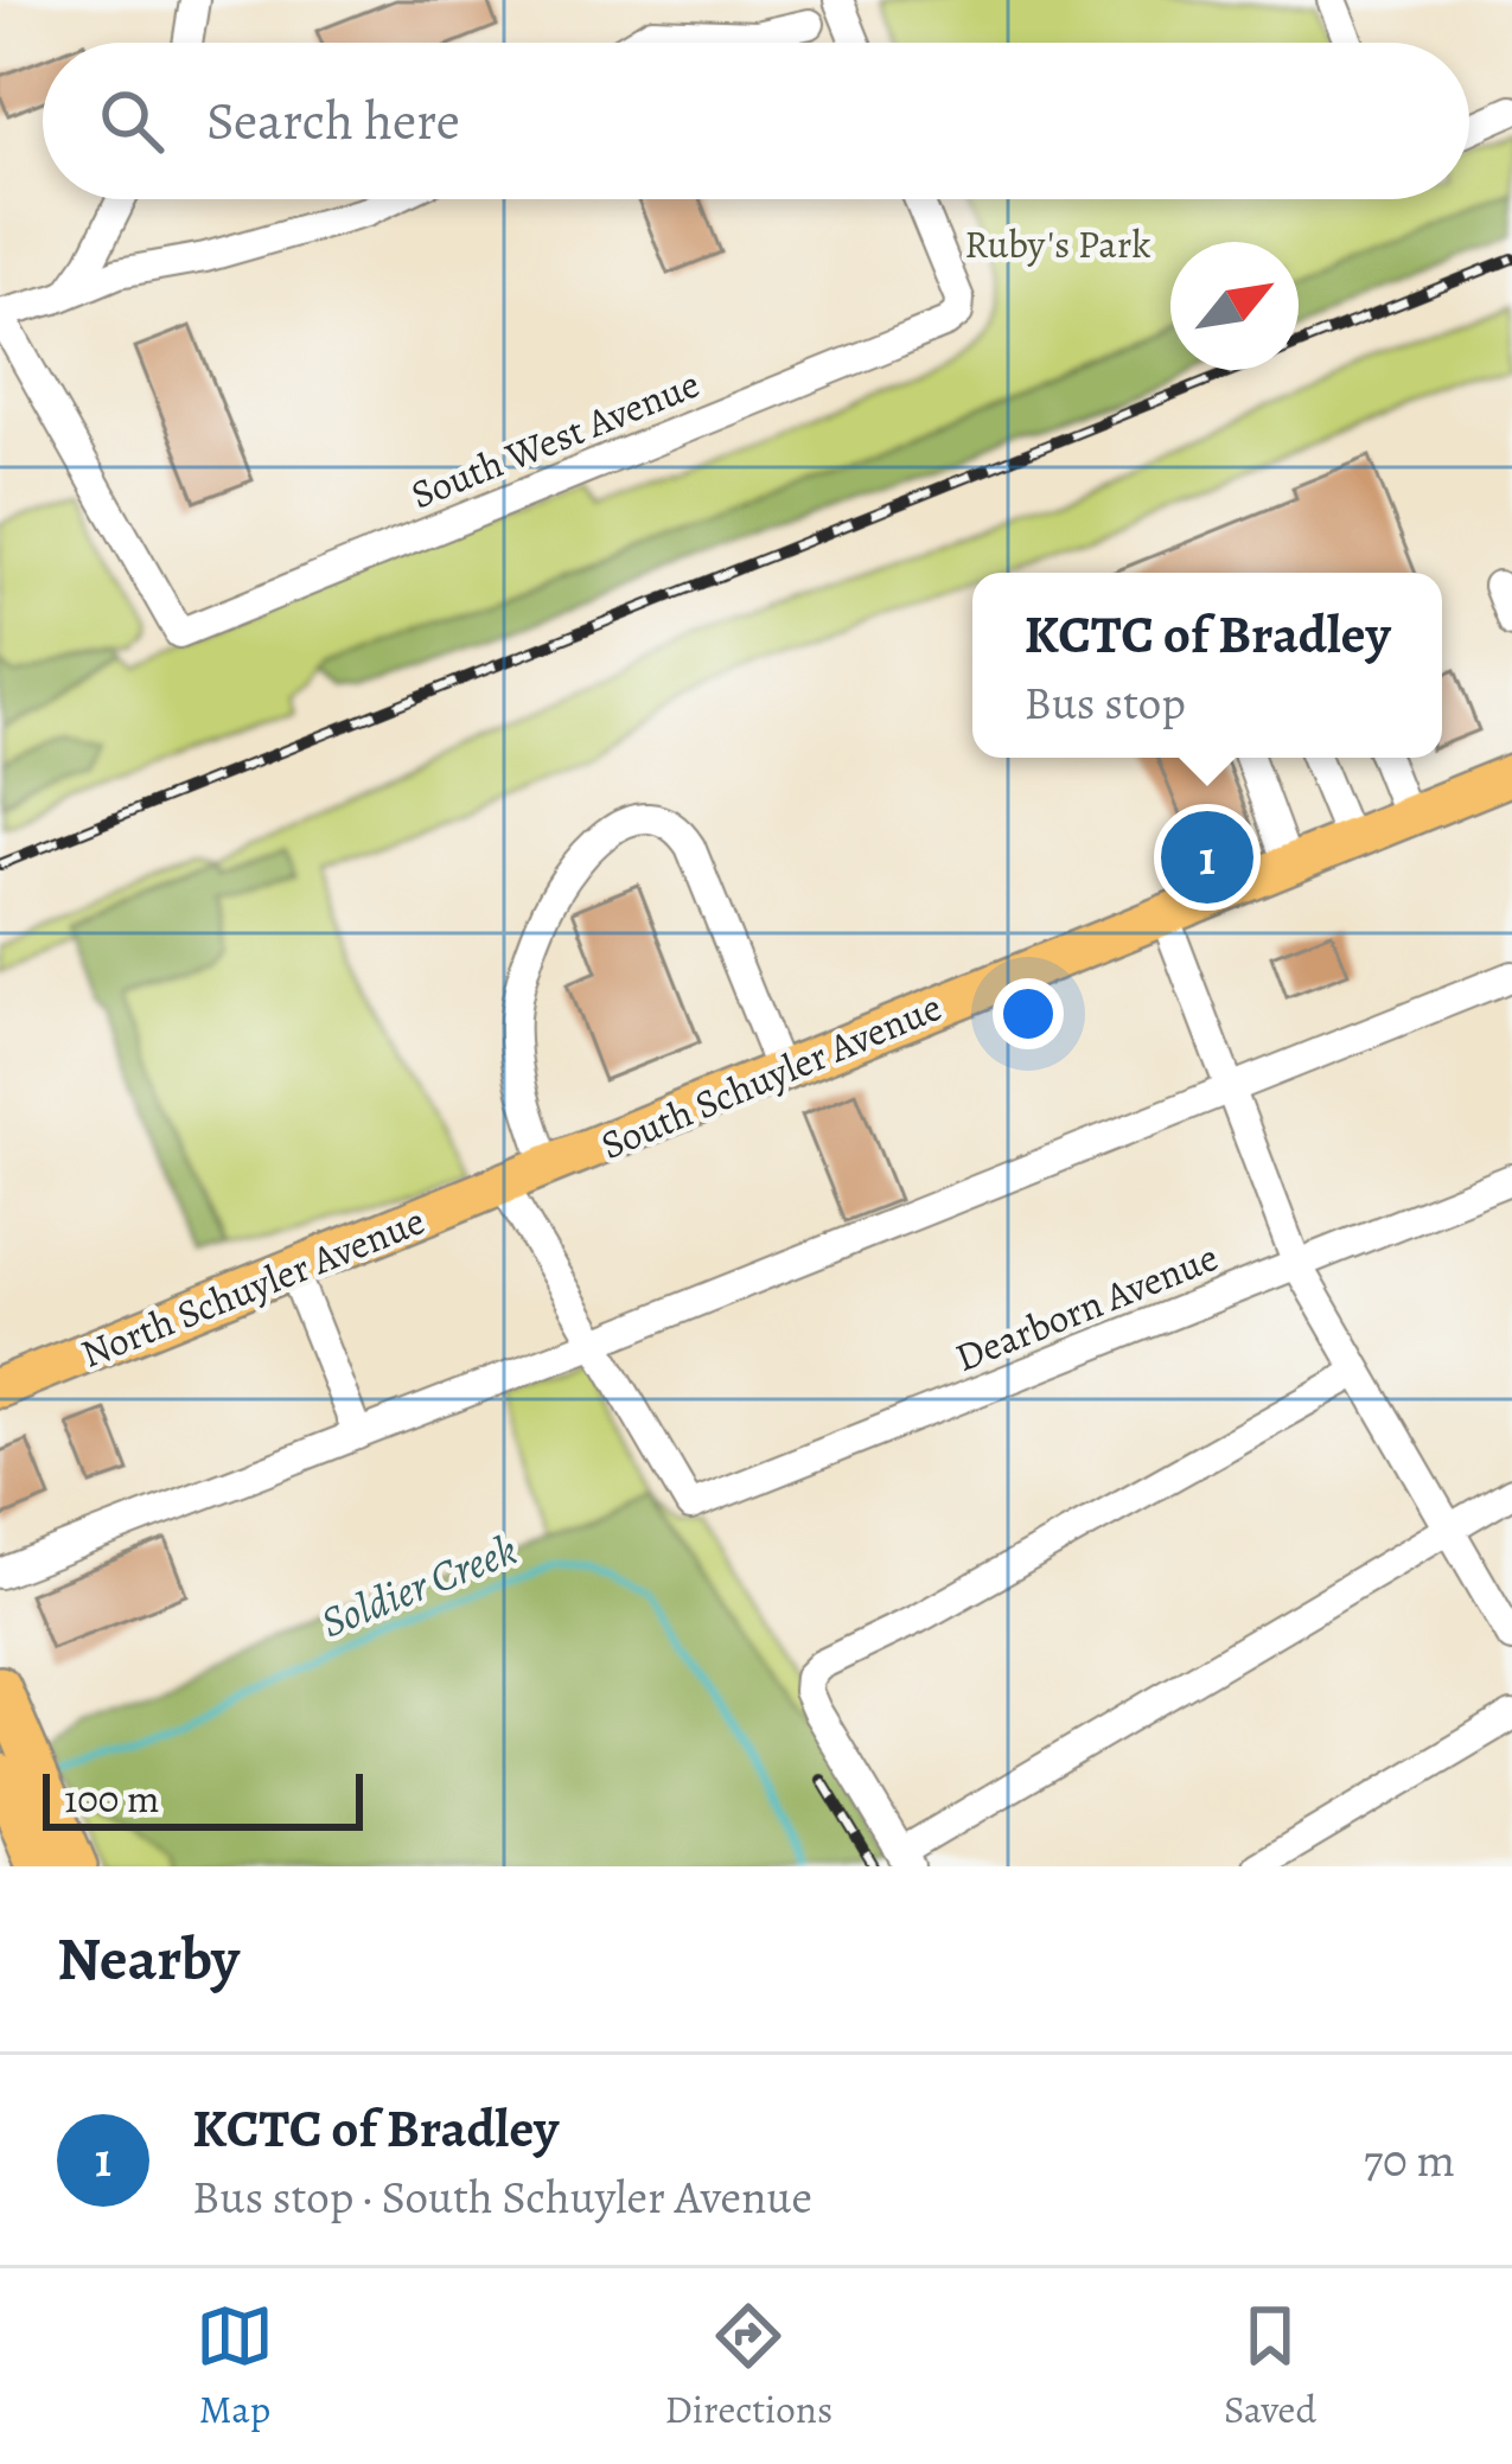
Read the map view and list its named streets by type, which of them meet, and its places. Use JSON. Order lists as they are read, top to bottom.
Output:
{
  "streets": {
    "main road": ["South Schuyler Avenue", "North Schuyler Avenue"],
    "street": ["South West Avenue", "Dearborn Avenue"]
  },
  "crossings": [
    ["South Schuyler Avenue", "North Schuyler Avenue"]
  ],
  "water": ["Soldier Creek"],
  "parks": ["Ruby's Park"],
  "scale_bar": "100 m",
  "north": "top right",
  "page": {
    "search": "Search here",
    "popup": ["KCTC of Bradley", "Bus stop"],
    "pins": "1",
    "scale": "100 m",
    "heading": "Nearby",
    "list": [
      {
        "mark": "1",
        "name": "KCTC of Bradley",
        "note": "Bus stop · South Schuyler Avenue",
        "value": "70 m"
      }
    ],
    "nav": ["Map", "Directions", "Saved"]
  }
}
